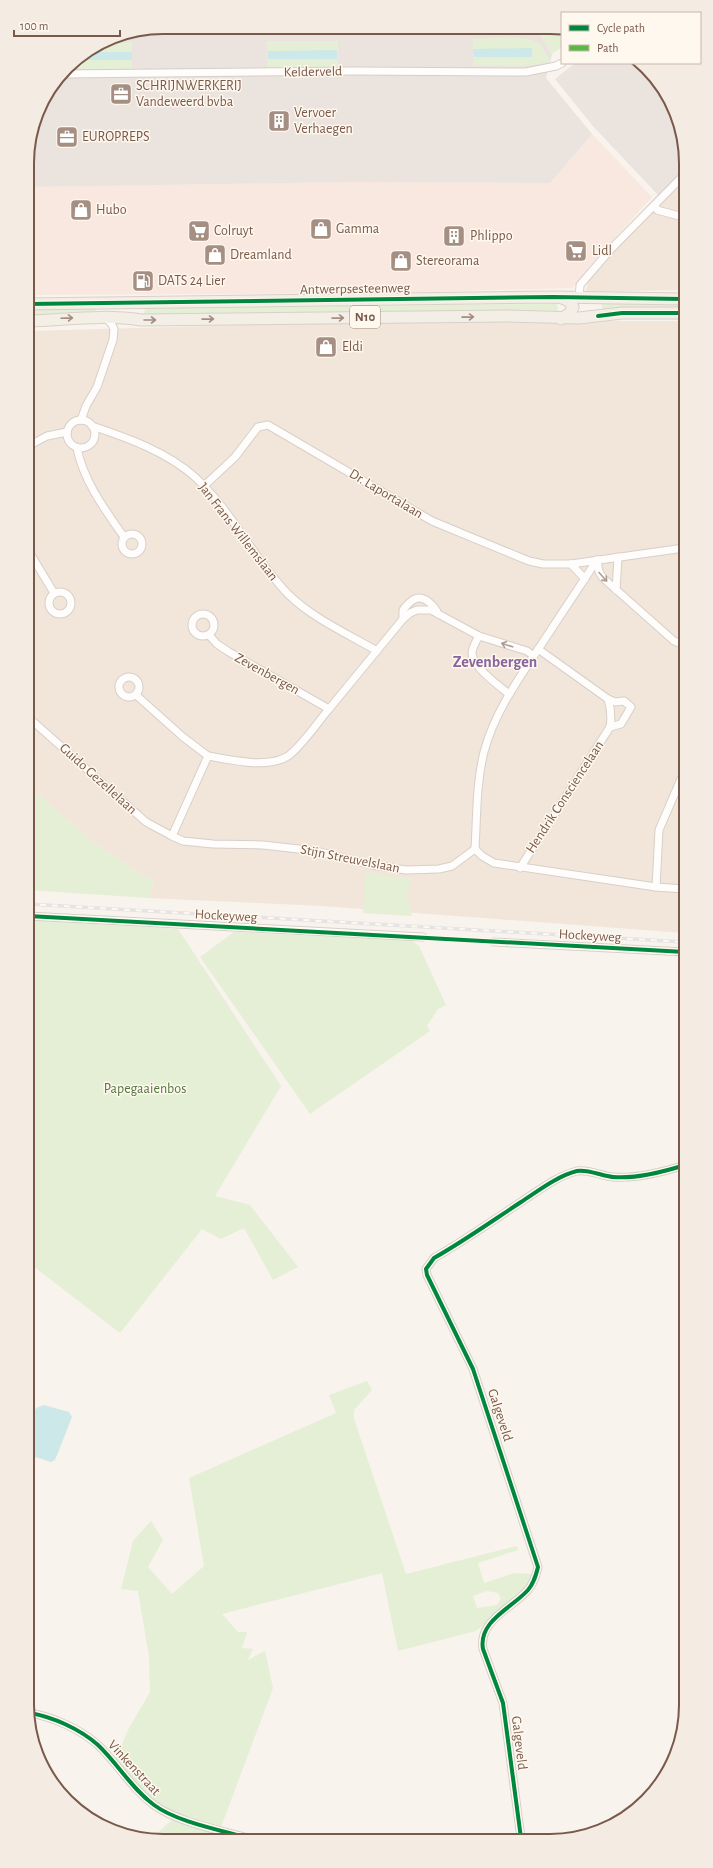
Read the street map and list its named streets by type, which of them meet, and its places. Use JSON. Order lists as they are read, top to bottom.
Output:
{
  "streets": {
    "main road": ["Antwerpsesteenweg", "N10"],
    "street": [
      "Kelderveld",
      "Dr. Laportalaan",
      "Jan Frans Willemslaan",
      "Zevenbergen",
      "Guido Gezellelaan",
      "Hendrik Consciencelaan",
      "Stijn Streuvelslaan",
      "Hockeyweg",
      "Galgeveld",
      "Vinkenstraat"
    ]
  },
  "crossings": [
    ["Dr. Laportalaan", "Jan Frans Willemslaan"],
    ["Guido Gezellelaan", "Stijn Streuvelslaan"]
  ],
  "districts": ["Zevenbergen"],
  "parks": ["Papegaaienbos"],
  "places": {
    "office": ["SCHRIJNWERKERIJ Vandeweerd bvba", "EUROPREPS"],
    "building": ["Vervoer Verhaegen", "Phlippo"],
    "shop": [
      "Hubo",
      "Gamma",
      "Dreamland",
      "Stereorama",
      "Eldi"
    ],
    "supermarket": ["Colruyt", "Lidl"],
    "fuel station": ["DATS 24 Lier"]
  },
  "legend": ["Cycle path", "Path"],
  "scale_bar": "100 m"
}
